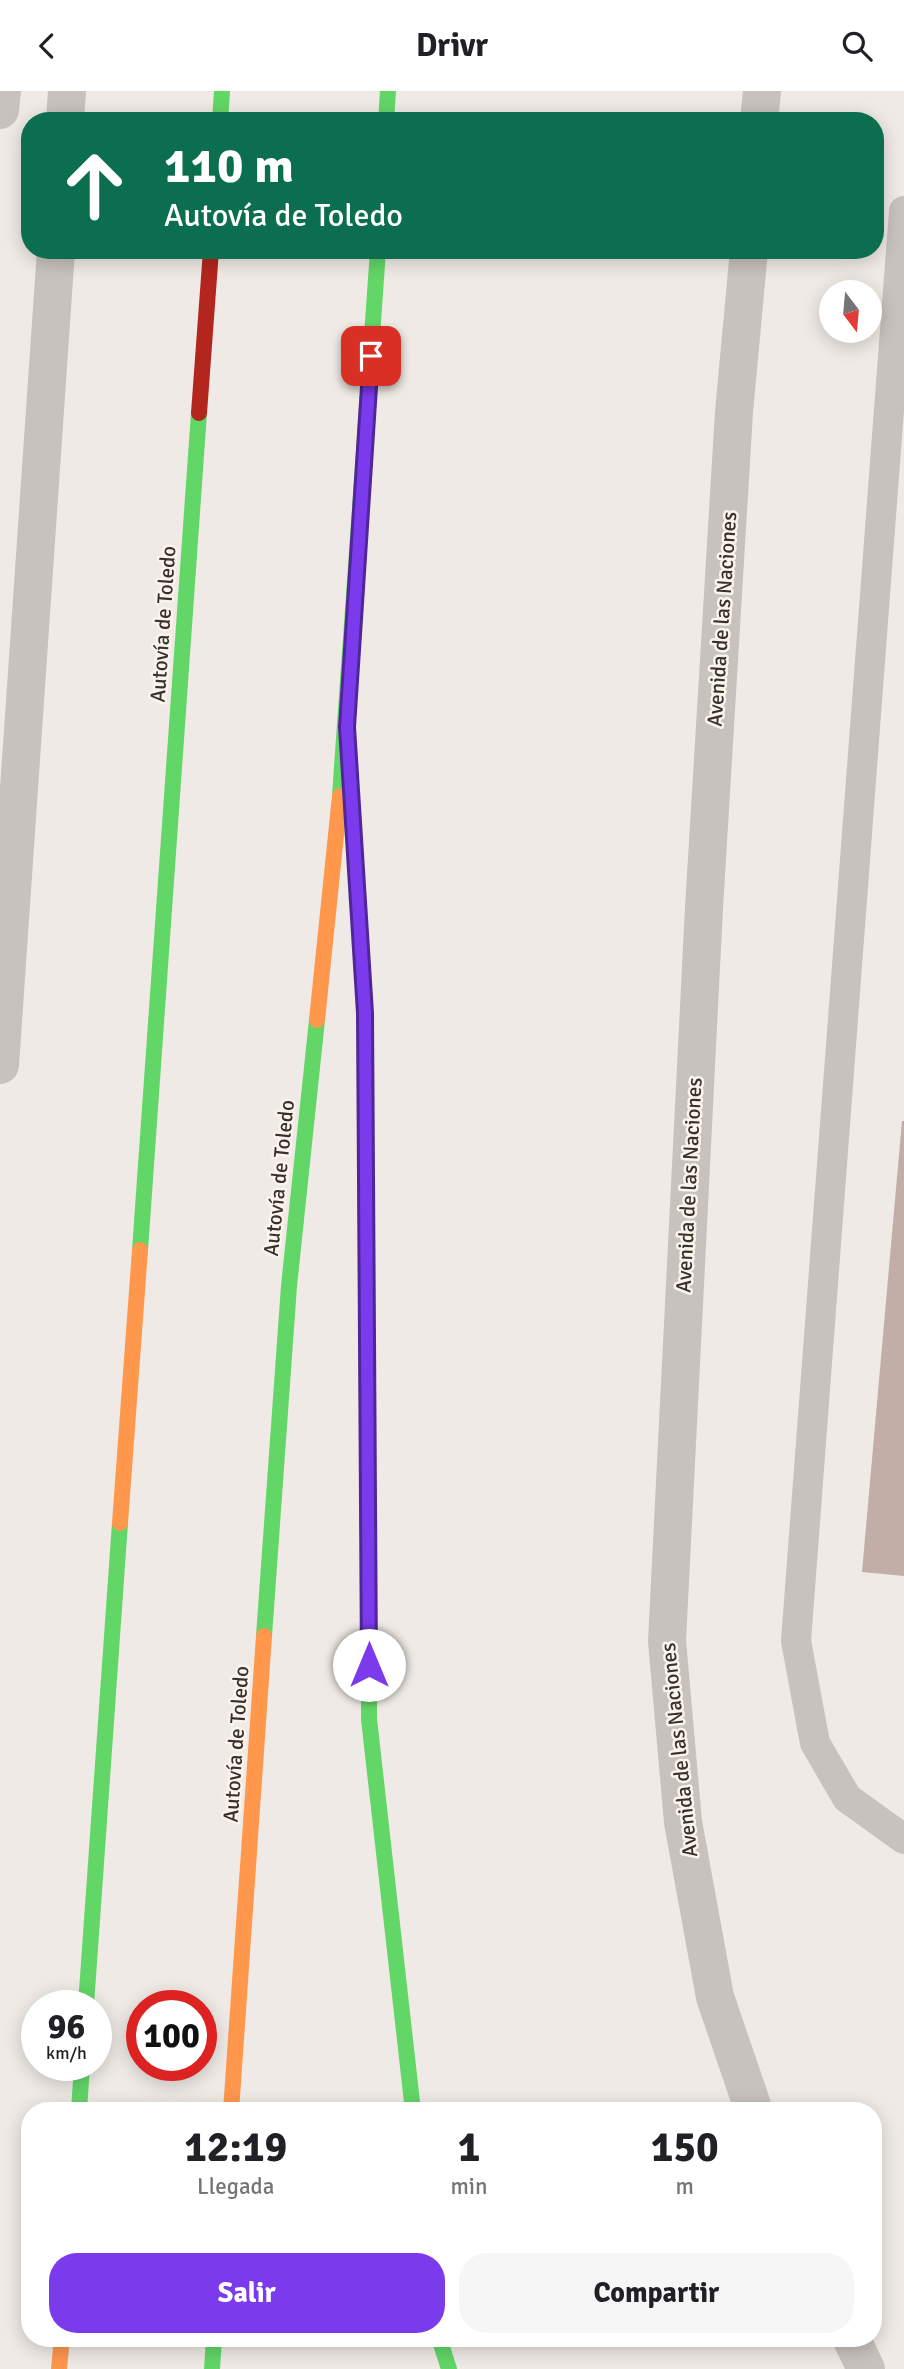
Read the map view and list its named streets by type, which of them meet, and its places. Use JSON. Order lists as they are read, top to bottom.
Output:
{
  "streets": {
    "highway": ["Autovía de Toledo"],
    "street": ["Avenida de las Naciones"]
  },
  "north": "bottom",
  "page": {
    "header": "Drivr",
    "turn": ["110 m", "Autovía de Toledo"],
    "speed": "96 km/h",
    "limit": "100",
    "eta": [
      "12:19",
      "Llegada",
      "1",
      "min",
      "150",
      "m"
    ],
    "buttons": ["Salir", "Compartir"]
  }
}
